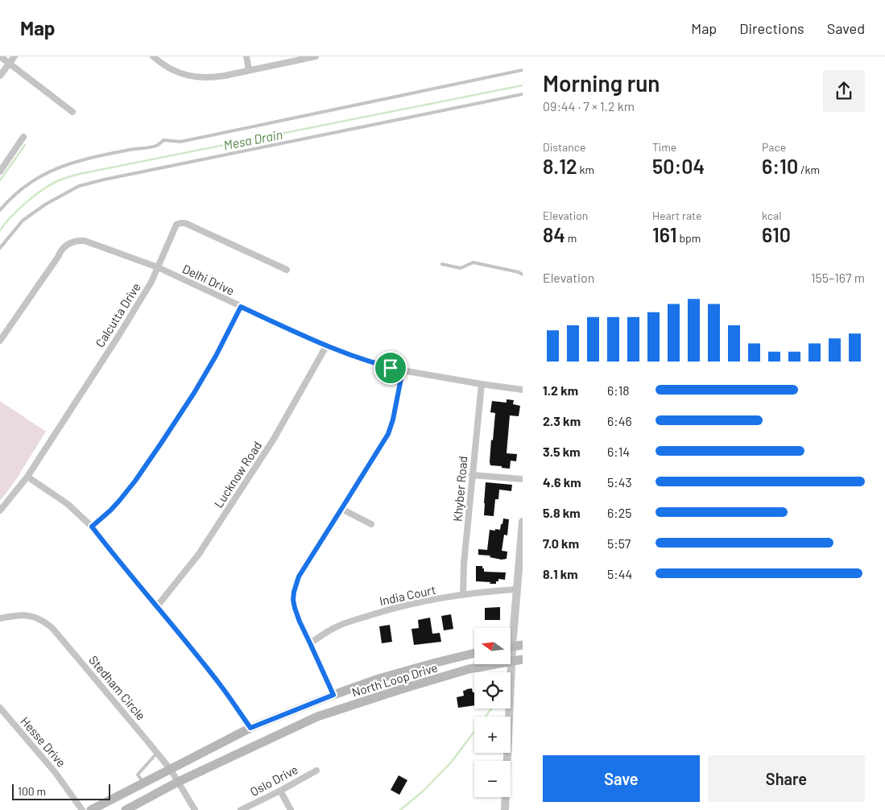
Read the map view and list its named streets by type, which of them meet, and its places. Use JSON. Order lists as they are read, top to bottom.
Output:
{
  "streets": {
    "main road": ["North Loop Drive"],
    "street": [
      "Delhi Drive",
      "Calcutta Drive",
      "Lucknow Road",
      "Khyber Road",
      "India Court",
      "Stedham Circle",
      "Hesse Drive",
      "Oslo Drive"
    ]
  },
  "crossings": [
    ["Delhi Drive", "Calcutta Drive"],
    ["Delhi Drive", "Lucknow Road"],
    ["Delhi Drive", "Khyber Road"],
    ["Khyber Road", "India Court"],
    ["North Loop Drive", "Stedham Circle"]
  ],
  "water": ["Mesa Drain"],
  "scale_bar": "100 m",
  "north": "left",
  "page": {
    "header": "Map",
    "nav": ["Map", "Directions", "Saved"],
    "heading": ["Morning run", "09:44 · 7 × 1.2 km"],
    "stats": [
      ["Distance", "8.12 km"],
      ["Time", "50:04"],
      ["Pace", "6:10 /km"],
      ["Elevation", "84 m"],
      ["Heart rate", "161 bpm"],
      ["kcal", "610"]
    ],
    "chart": ["Elevation", "155–167 m"],
    "list": [
      {
        "name": "1.2 km",
        "note": "6:18"
      },
      {
        "name": "2.3 km",
        "note": "6:46"
      },
      {
        "name": "3.5 km",
        "note": "6:14"
      },
      {
        "name": "4.6 km",
        "note": "5:43"
      },
      {
        "name": "5.8 km",
        "note": "6:25"
      },
      {
        "name": "7.0 km",
        "note": "5:57"
      },
      {
        "name": "8.1 km",
        "note": "5:44"
      }
    ],
    "map_buttons": ["+", "−"],
    "buttons": ["Save", "Share"],
    "scale": "100 m"
  }
}
